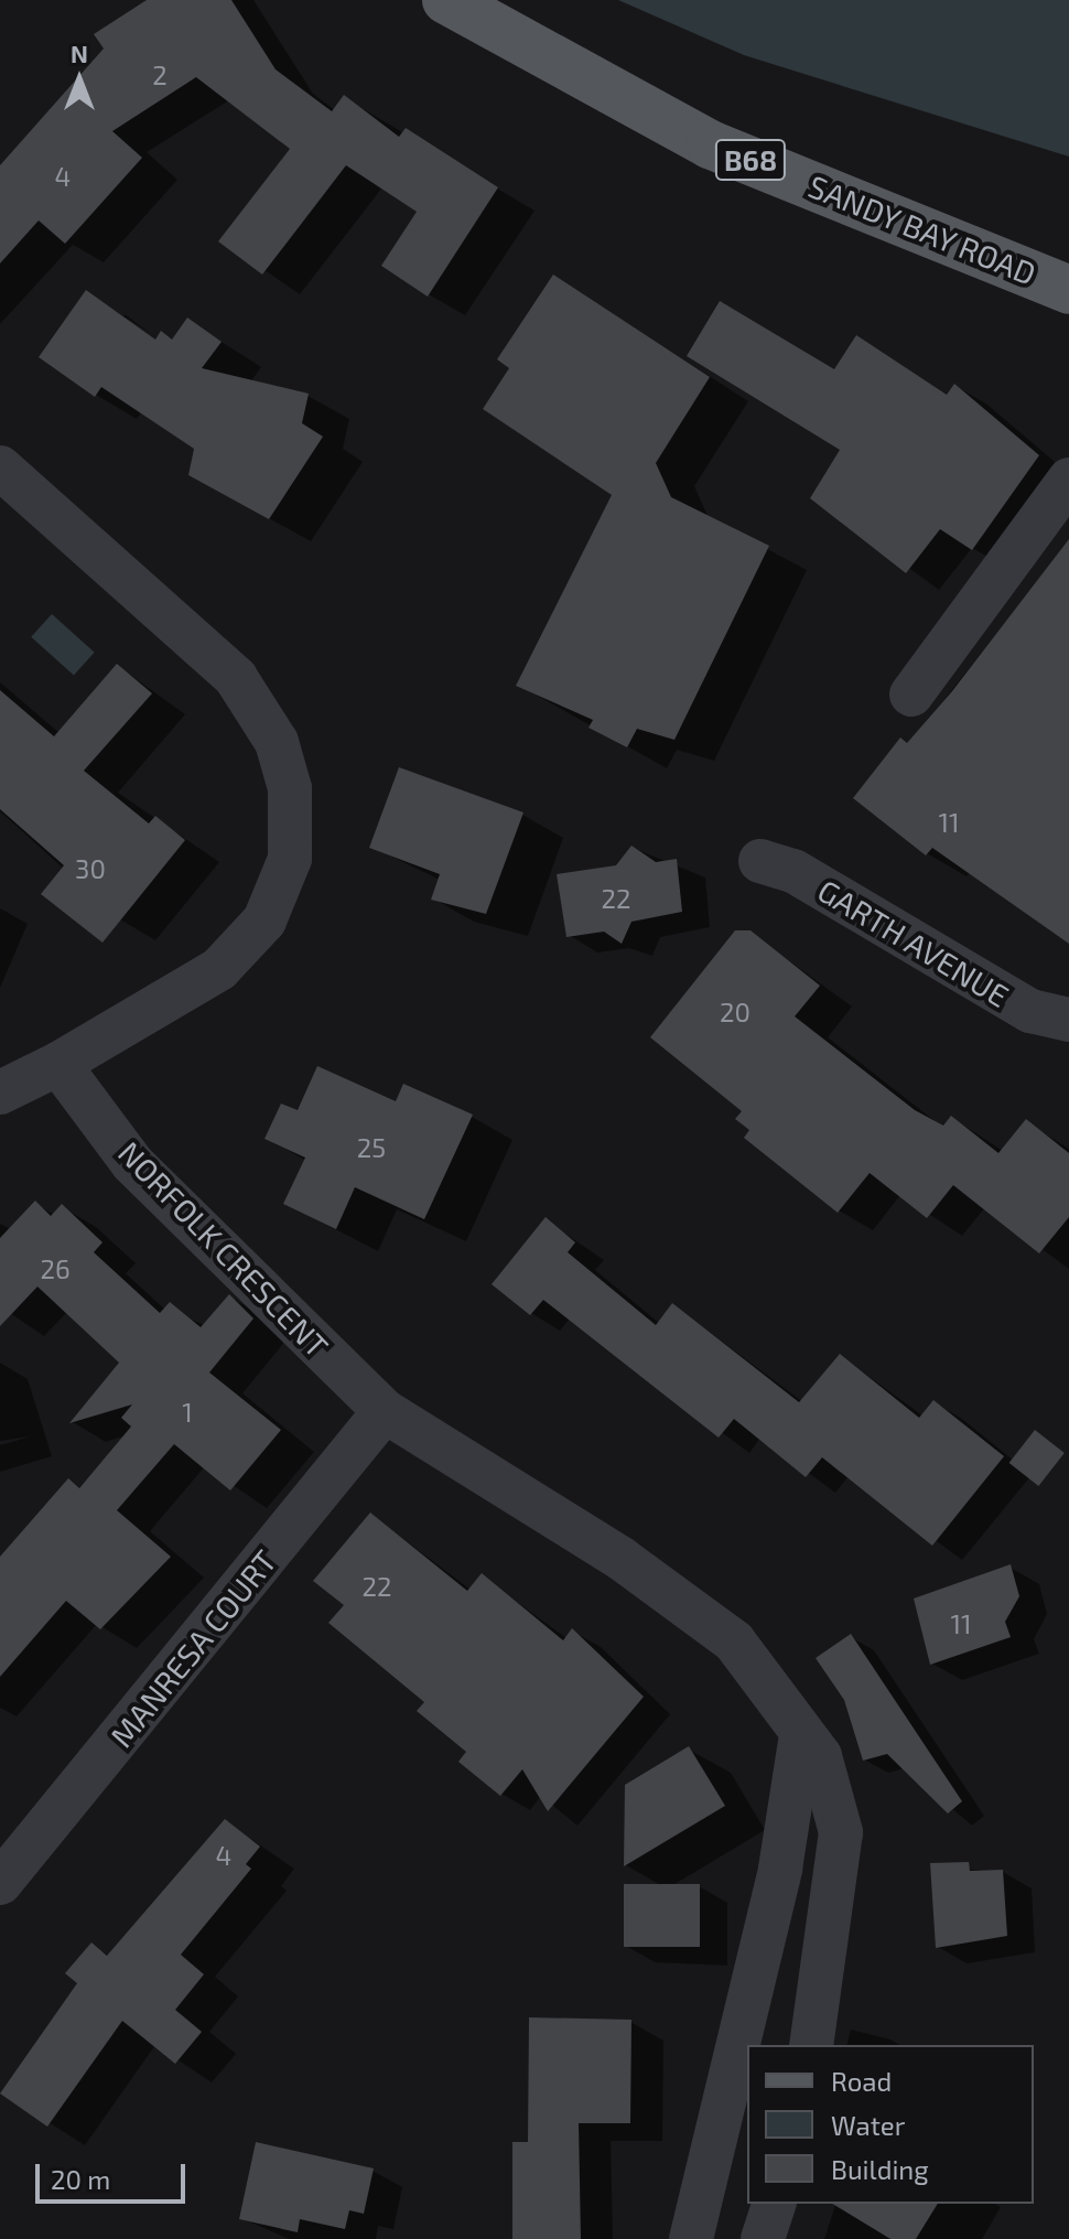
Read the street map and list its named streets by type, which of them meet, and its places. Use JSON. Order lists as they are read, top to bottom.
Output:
{
  "streets": {
    "main road": ["B68", "SANDY BAY ROAD"],
    "street": ["GARTH AVENUE", "NORFOLK CRESCENT", "MANRESA COURT"]
  },
  "crossings": [
    ["NORFOLK CRESCENT", "MANRESA COURT"]
  ],
  "house_numbers": [
    "2",
    "4",
    "11",
    "30",
    "22",
    "20",
    "25",
    "26",
    "1",
    "22",
    "11",
    "4"
  ],
  "legend": ["Road", "Water", "Building"],
  "scale_bar": "20 m",
  "north": "top"
}
